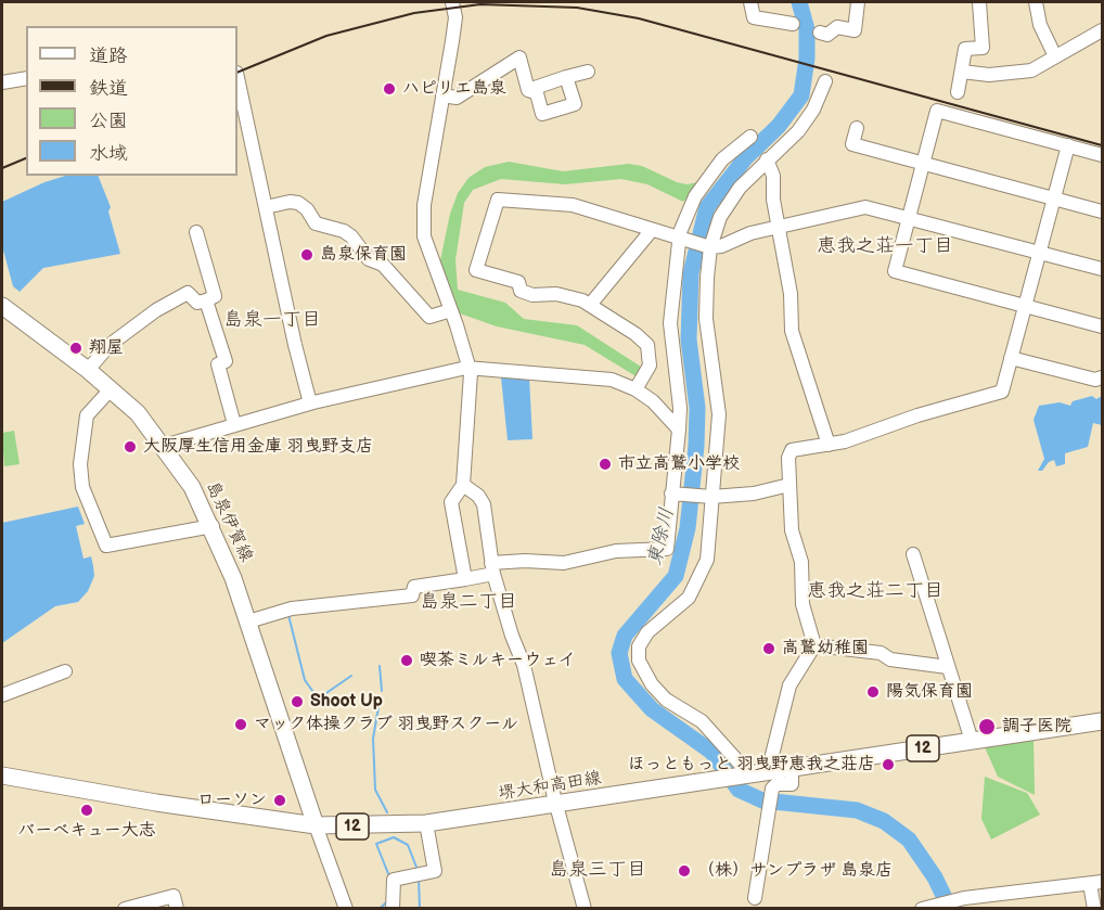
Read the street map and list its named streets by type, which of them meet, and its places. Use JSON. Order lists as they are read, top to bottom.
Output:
{
  "streets": {
    "main road": ["島泉伊賀線", "12", "堺大和高田線"]
  },
  "crossings": [
    ["島泉伊賀線", "堺大和高田線"]
  ],
  "districts": [
    "恵我之荘一丁目",
    "島泉一丁目",
    "恵我之荘二丁目",
    "島泉二丁目",
    "島泉三丁目"
  ],
  "water": ["東除川"],
  "places": [
    "ハピリエ島泉",
    "島泉保育園",
    "翔屋",
    "大阪厚生信用金庫 羽曳野支店",
    "市立高鷲小学校",
    "高鷲幼稚園",
    "喫茶ミルキーウェイ",
    "陽気保育園",
    "Shoot Up",
    "マック体操クラブ 羽曳野スクール",
    "調子医院",
    "ほっともっと 羽曳野恵我之荘店",
    "ローソン",
    "バーベキュー大志",
    "（株）サンプラザ 島泉店"
  ],
  "legend": [
    "道路",
    "鉄道",
    "公園",
    "水域"
  ]
}
